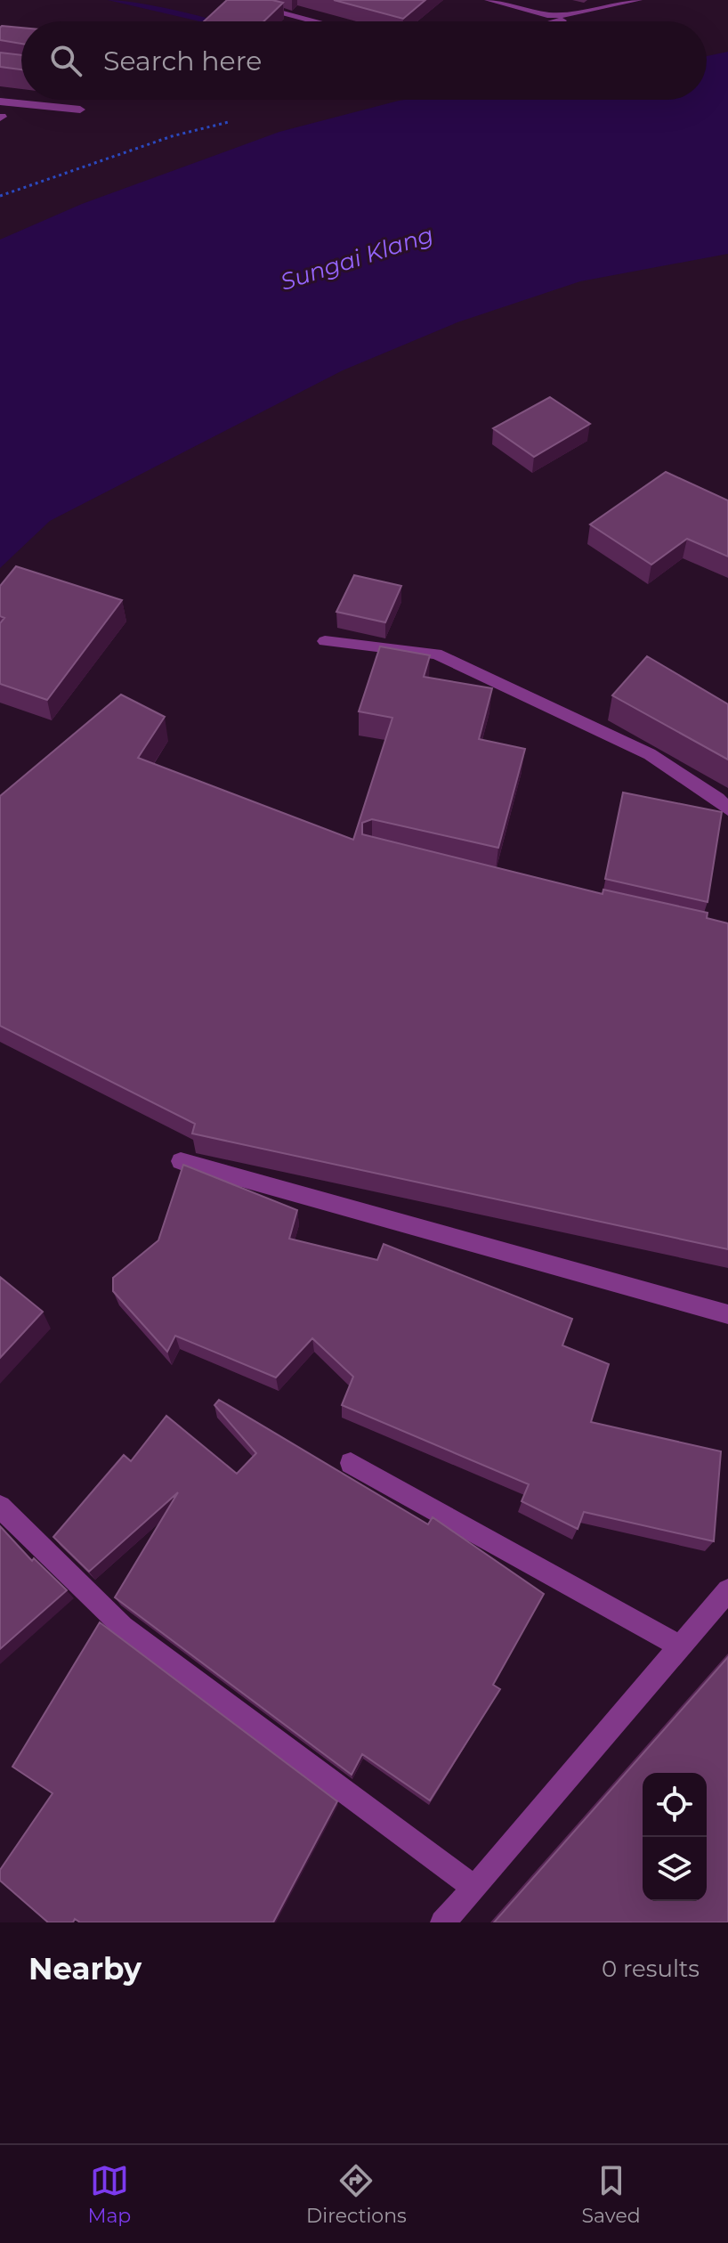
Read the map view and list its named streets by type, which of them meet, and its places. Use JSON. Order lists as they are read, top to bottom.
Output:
{
  "water": ["Sungai Klang"],
  "page": {
    "search": "Search here",
    "heading": ["Nearby", "0 results"],
    "nav": ["Map", "Directions", "Saved"]
  }
}
